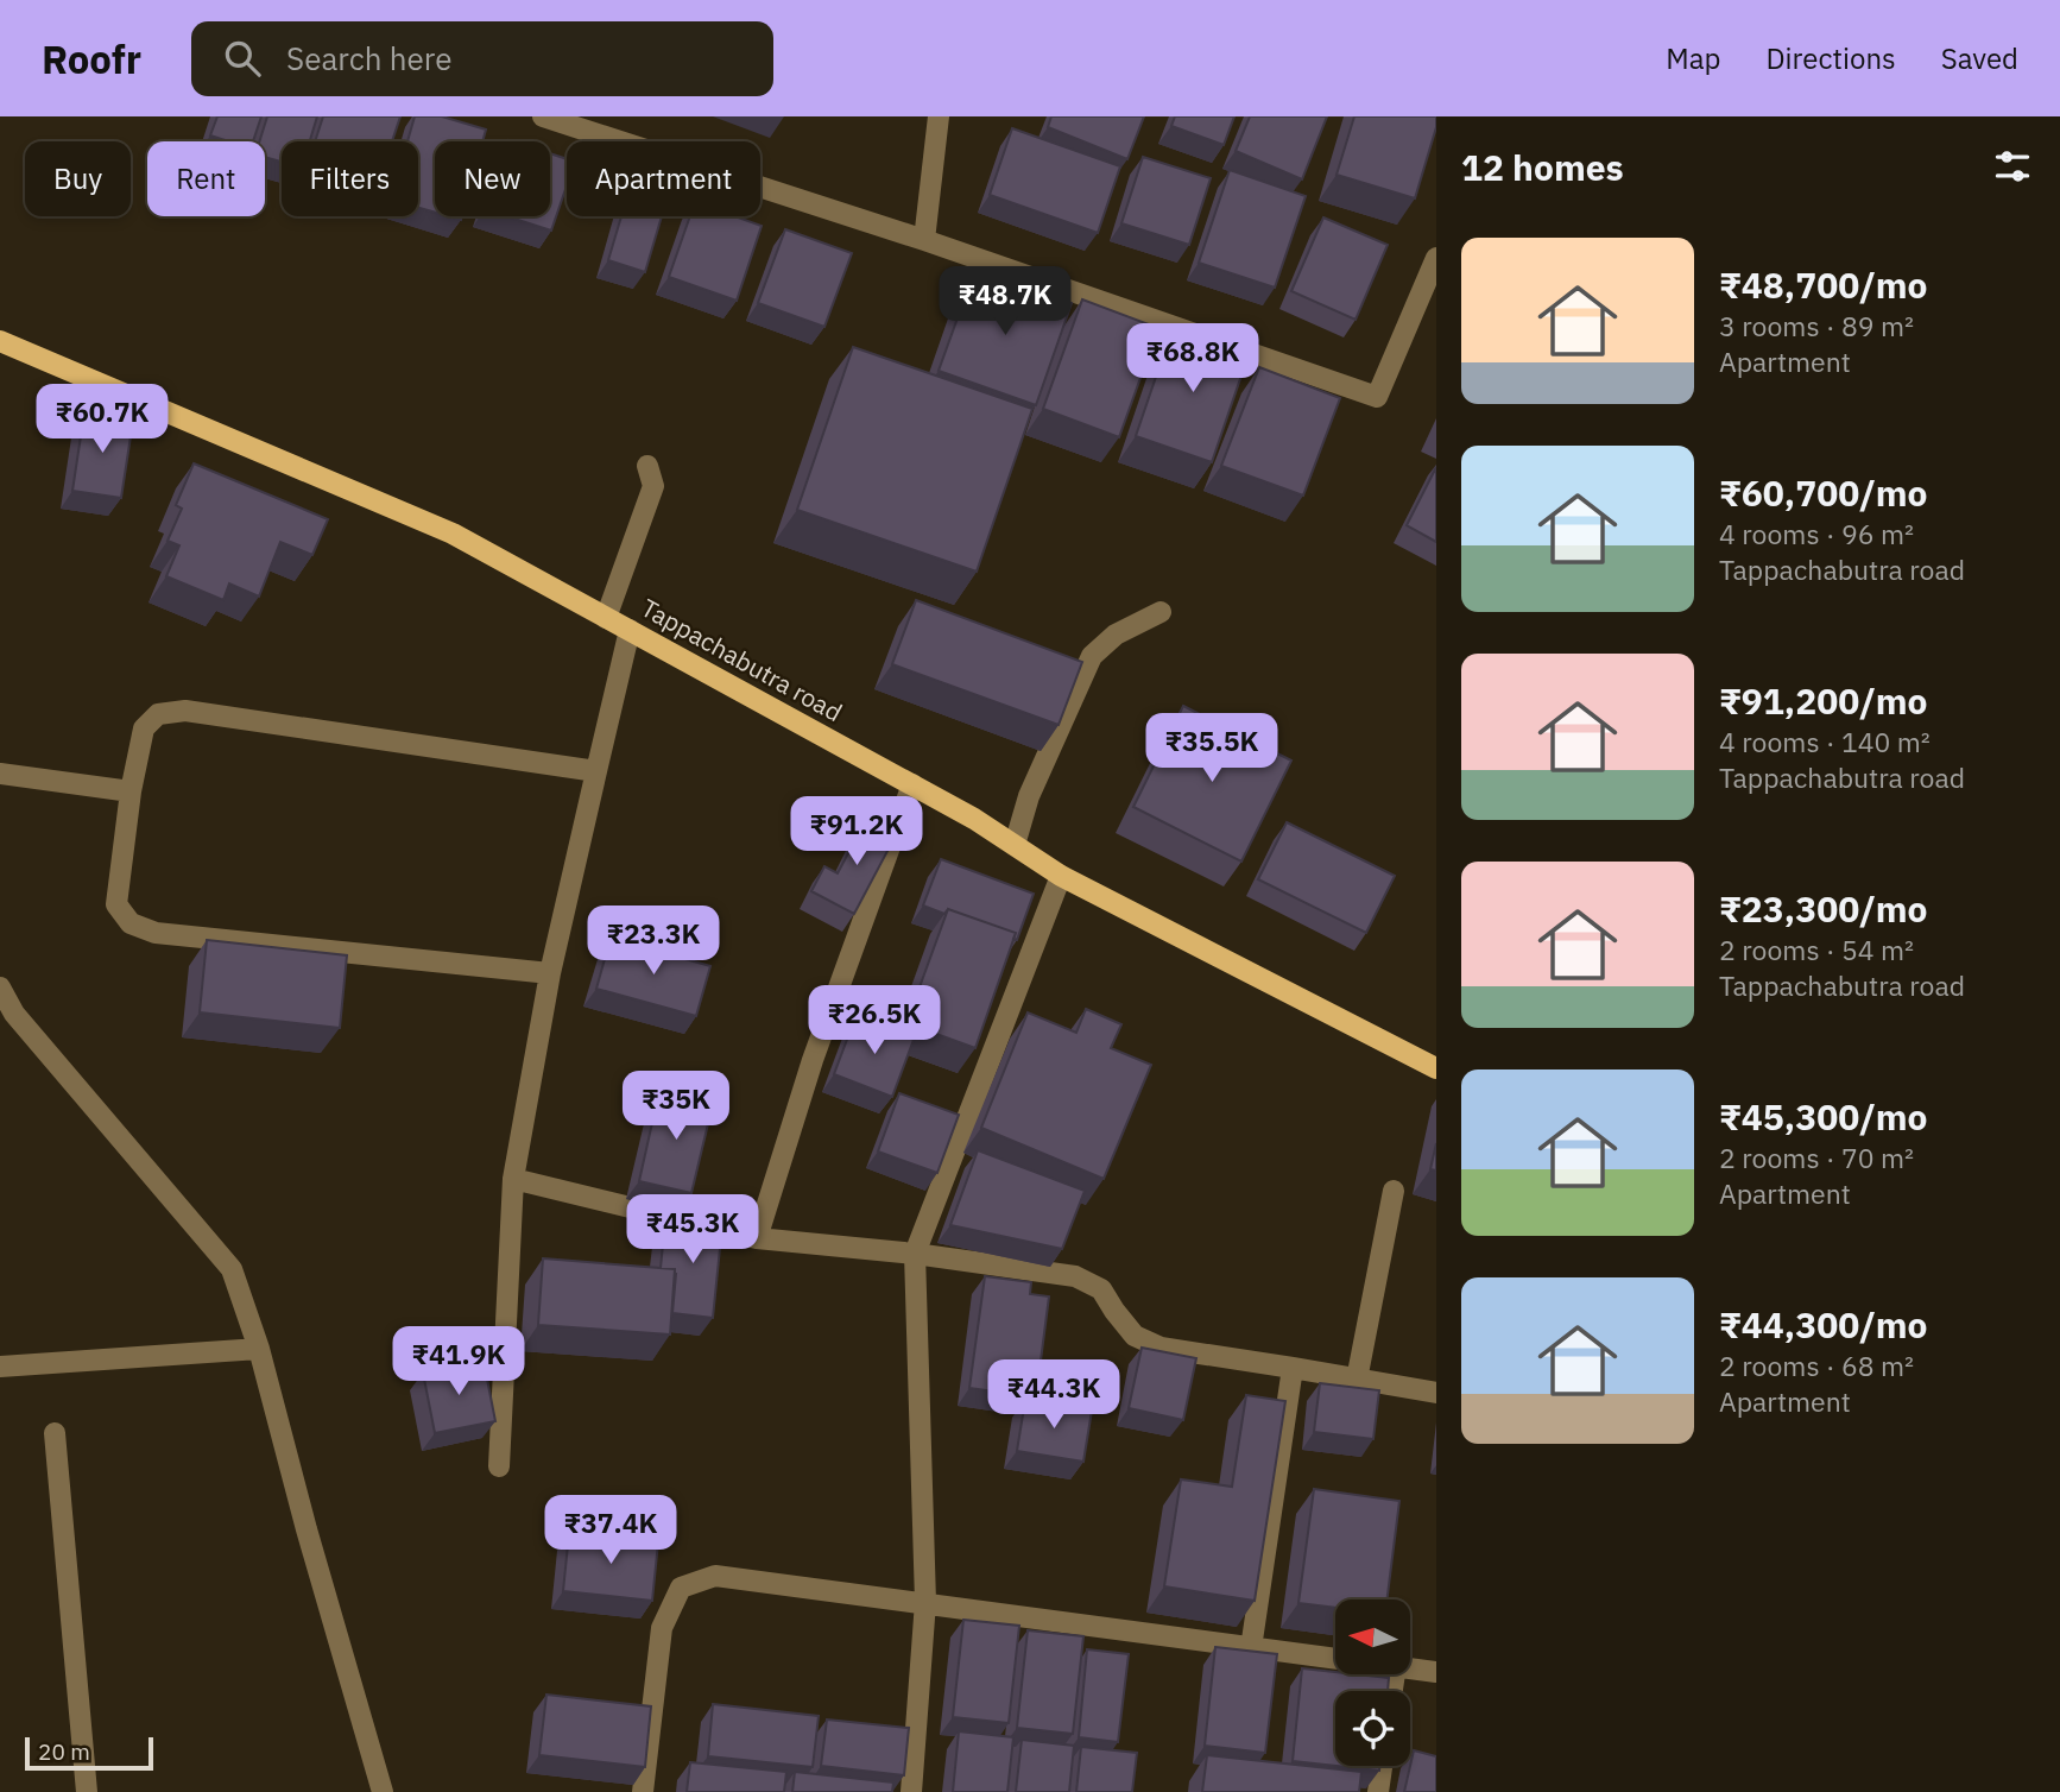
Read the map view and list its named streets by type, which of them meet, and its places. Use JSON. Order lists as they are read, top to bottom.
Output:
{
  "streets": {
    "main road": ["Tappachabutra road"]
  },
  "scale_bar": "20 m",
  "north": "left",
  "page": {
    "header": "Roofr",
    "search": "Search here",
    "nav": ["Map", "Directions", "Saved"],
    "heading": "12 homes",
    "chip": [
      "Buy",
      "Rent",
      "Filters",
      "New",
      "Apartment"
    ],
    "list": [
      {
        "name": "₹48,700/mo",
        "note": "3 rooms · 89 m² · Apartment"
      },
      {
        "name": "₹60,700/mo",
        "note": "4 rooms · 96 m² · Tappachabutra road"
      },
      {
        "name": "₹91,200/mo",
        "note": "4 rooms · 140 m² · Tappachabutra road"
      },
      {
        "name": "₹23,300/mo",
        "note": "2 rooms · 54 m² · Tappachabutra road"
      },
      {
        "name": "₹45,300/mo",
        "note": "2 rooms · 70 m² · Apartment"
      },
      {
        "name": "₹44,300/mo",
        "note": "2 rooms · 68 m² · Apartment"
      }
    ],
    "price": [
      "₹48.7K",
      "₹68.8K",
      "₹60.7K",
      "₹35.5K",
      "₹91.2K",
      "₹23.3K",
      "₹26.5K",
      "₹35K",
      "₹45.3K",
      "₹41.9K",
      "₹44.3K",
      "₹37.4K"
    ],
    "scale": "20 m"
  }
}
